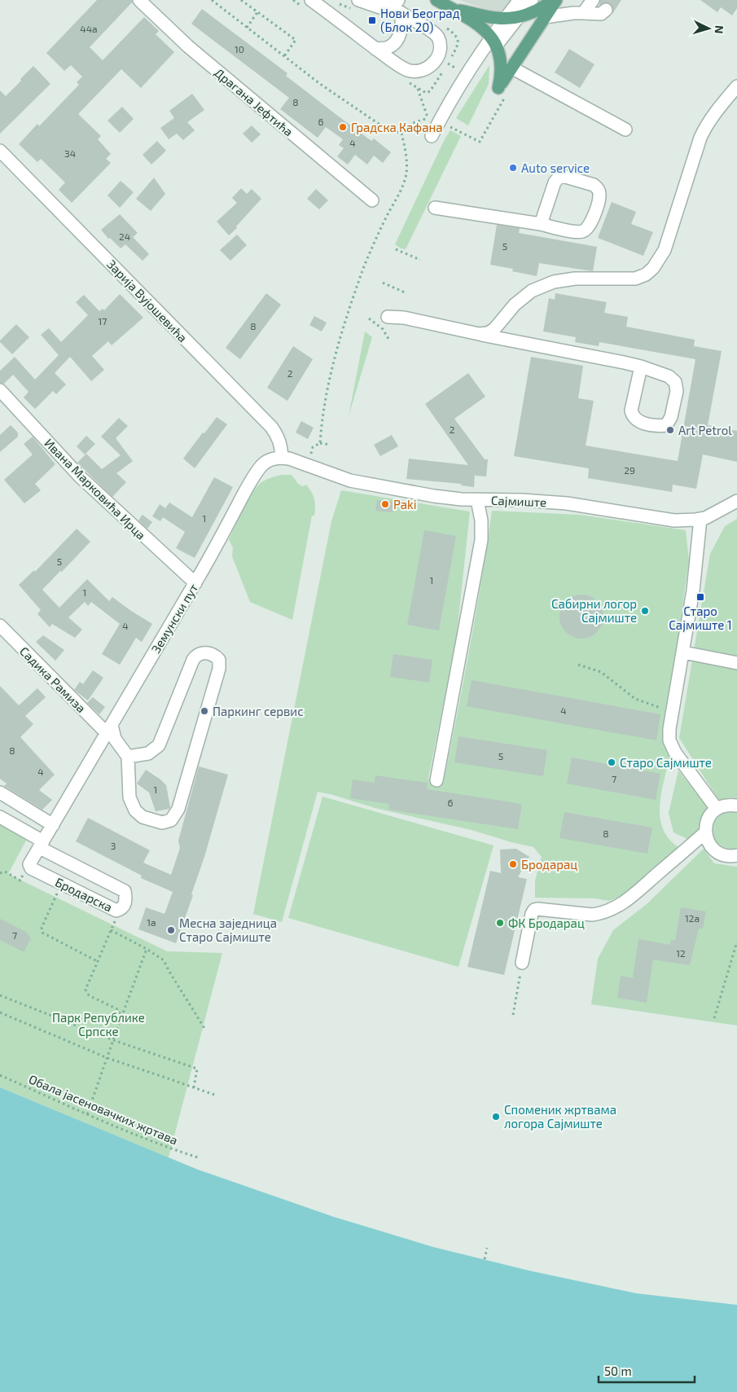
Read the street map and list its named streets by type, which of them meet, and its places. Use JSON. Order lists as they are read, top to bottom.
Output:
{
  "streets": {
    "street": [
      "Драгана Јефтића",
      "Зарија Вујошевића",
      "Ивана Марковића Ирца",
      "Сајмиште",
      "Земунски пут",
      "Садика Рамиза",
      "Бродарска"
    ],
    "path": ["Обала јасеновачких жртава"]
  },
  "crossings": [
    ["Зарија Вујошевића", "Сајмиште"],
    ["Зарија Вујошевића", "Земунски пут"],
    ["Ивана Марковића Ирца", "Земунски пут"],
    ["Сајмиште", "Земунски пут"],
    ["Земунски пут", "Садика Рамиза"],
    ["Земунски пут", "Бродарска"]
  ],
  "parks": ["Парк Републике Српске"],
  "places": {
    "transit": ["Нови Београд (Блок 20)", "Старо Сајмиште 1"],
    "other": [
      "Градска Кафана",
      "Auto service",
      "Art Petrol",
      "Paki",
      "Сабирни логор Сајмиште",
      "Паркинг сервис",
      "Старо Сајмиште",
      "Бродарац",
      "ФК Бродарац",
      "Месна заједница Старо Сајмиште",
      "Споменик жртвама логора Сајмиште"
    ]
  },
  "house_numbers": [
    "44a",
    "10",
    "8",
    "6",
    "4",
    "34",
    "24",
    "5",
    "17",
    "8",
    "2",
    "2",
    "29",
    "1",
    "5",
    "1",
    "1",
    "4",
    "4",
    "8",
    "5",
    "4",
    "7",
    "1",
    "6",
    "8",
    "3",
    "12a",
    "1a",
    "7",
    "12"
  ],
  "scale_bar": "50 m",
  "north": "right"
}
